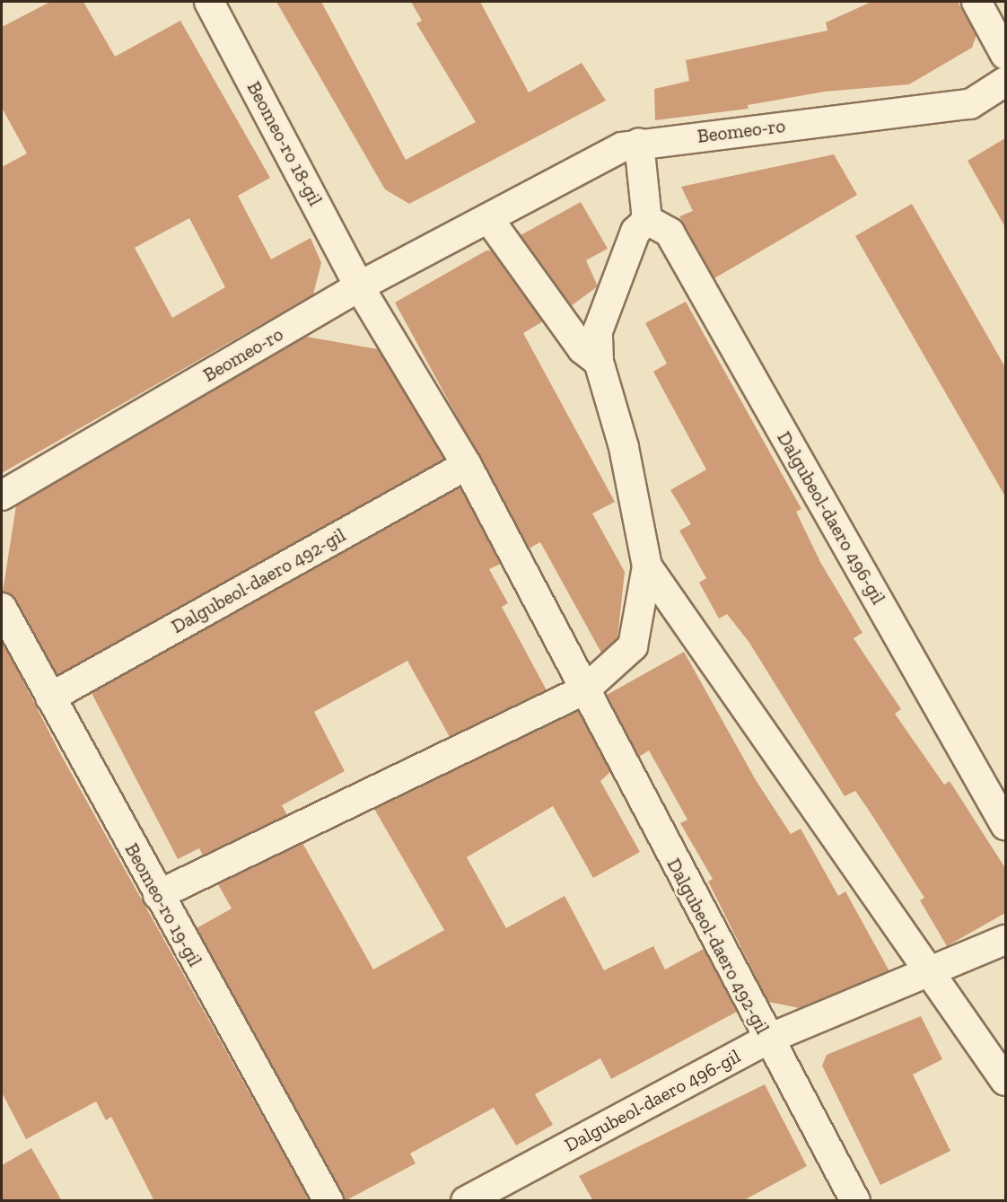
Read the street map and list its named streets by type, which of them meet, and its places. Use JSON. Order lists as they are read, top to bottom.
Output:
{
  "streets": {
    "street": [
      "Beomeo-ro",
      "Beomeo-ro 18-gil",
      "Dalgubeol-daero 496-gil",
      "Dalgubeol-daero 492-gil",
      "Beomeo-ro 19-gil"
    ]
  },
  "crossings": [
    ["Beomeo-ro", "Beomeo-ro 18-gil"],
    ["Beomeo-ro", "Dalgubeol-daero 492-gil"],
    ["Beomeo-ro 18-gil", "Dalgubeol-daero 492-gil"],
    ["Dalgubeol-daero 496-gil", "Dalgubeol-daero 492-gil"],
    ["Dalgubeol-daero 492-gil", "Beomeo-ro 19-gil"]
  ]
}
